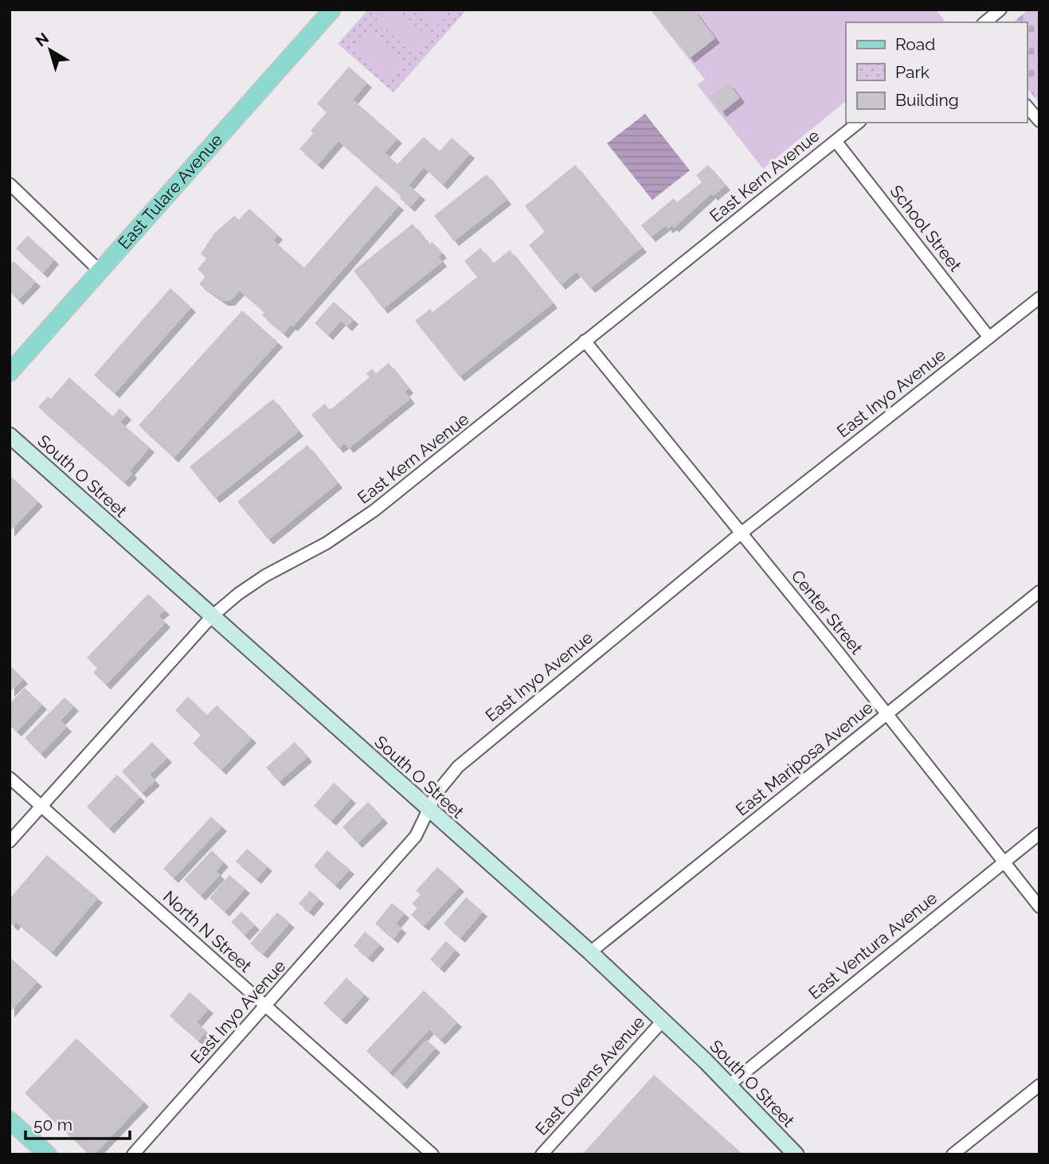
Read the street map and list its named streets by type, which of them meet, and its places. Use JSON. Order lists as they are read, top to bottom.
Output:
{
  "streets": {
    "main road": ["East Tulare Avenue", "South O Street"],
    "street": [
      "East Kern Avenue",
      "School Street",
      "East Inyo Avenue",
      "Center Street",
      "East Mariposa Avenue",
      "North N Street",
      "East Ventura Avenue",
      "East Owens Avenue"
    ]
  },
  "crossings": [
    ["East Kern Avenue", "School Street"],
    ["East Kern Avenue", "South O Street"],
    ["East Kern Avenue", "Center Street"],
    ["East Kern Avenue", "North N Street"],
    ["School Street", "East Inyo Avenue"],
    ["East Inyo Avenue", "South O Street"],
    ["East Inyo Avenue", "Center Street"],
    ["East Inyo Avenue", "North N Street"],
    ["South O Street", "East Mariposa Avenue"],
    ["South O Street", "East Ventura Avenue"],
    ["South O Street", "East Owens Avenue"],
    ["Center Street", "East Mariposa Avenue"],
    ["Center Street", "East Ventura Avenue"]
  ],
  "legend": ["Road", "Park", "Building"],
  "scale_bar": "50 m",
  "north": "top left"
}
